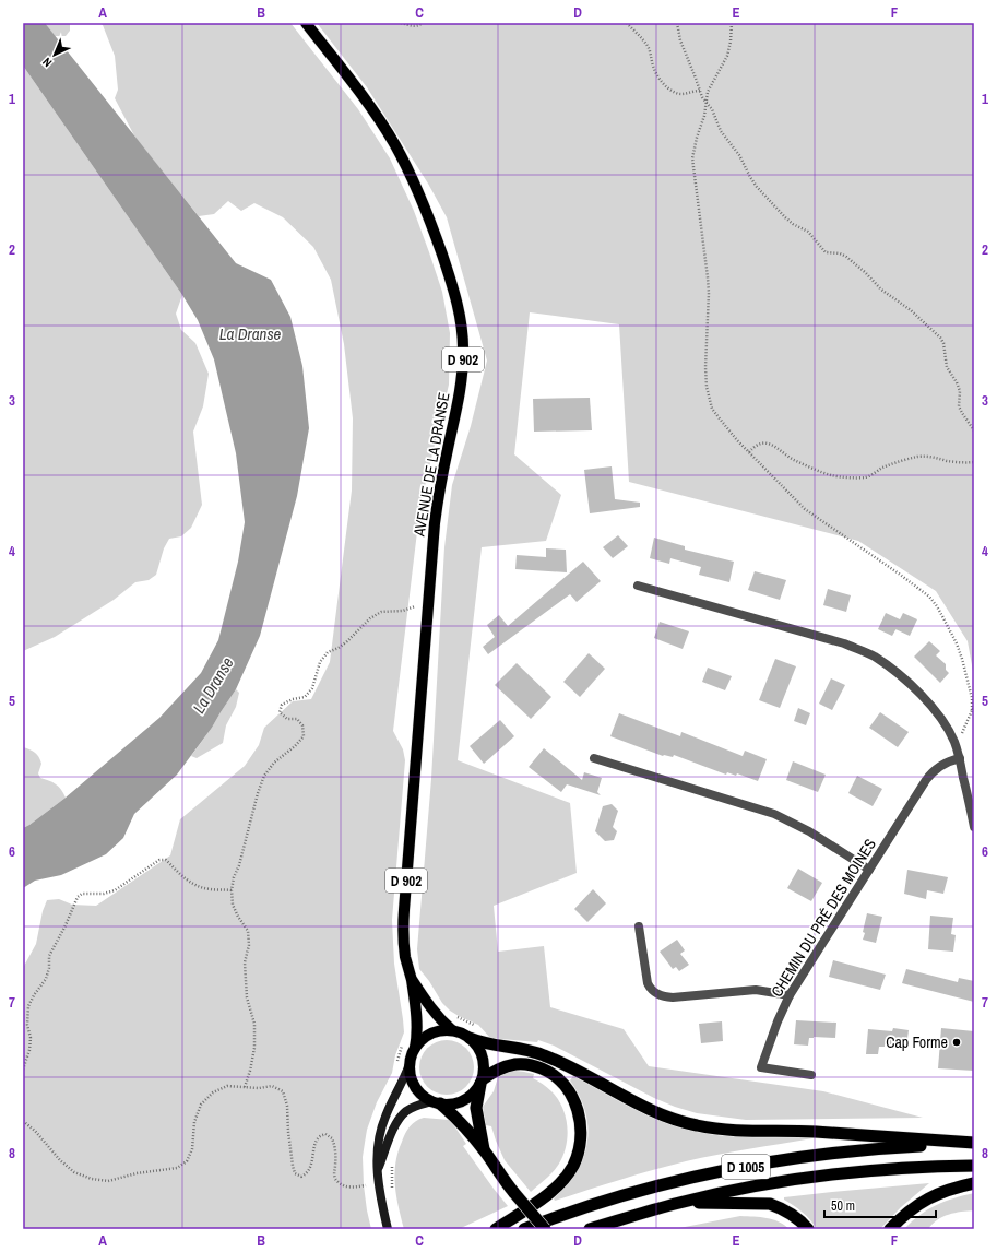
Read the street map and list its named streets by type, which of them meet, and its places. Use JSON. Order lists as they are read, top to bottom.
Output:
{
  "streets": {
    "highway": ["D 1005"],
    "main road": ["D 902", "AVENUE DE LA DRANSE"],
    "street": ["CHEMIN DU PRÉ DES MOINES"]
  },
  "water": ["La Dranse"],
  "places": ["Cap Forme"],
  "scale_bar": "50 m",
  "north": "bottom left",
  "grid": {
    "columns": [
      "A",
      "B",
      "C",
      "D",
      "E",
      "F"
    ],
    "rows": [
      "1",
      "2",
      "3",
      "4",
      "5",
      "6",
      "7",
      "8"
    ]
  }
}
